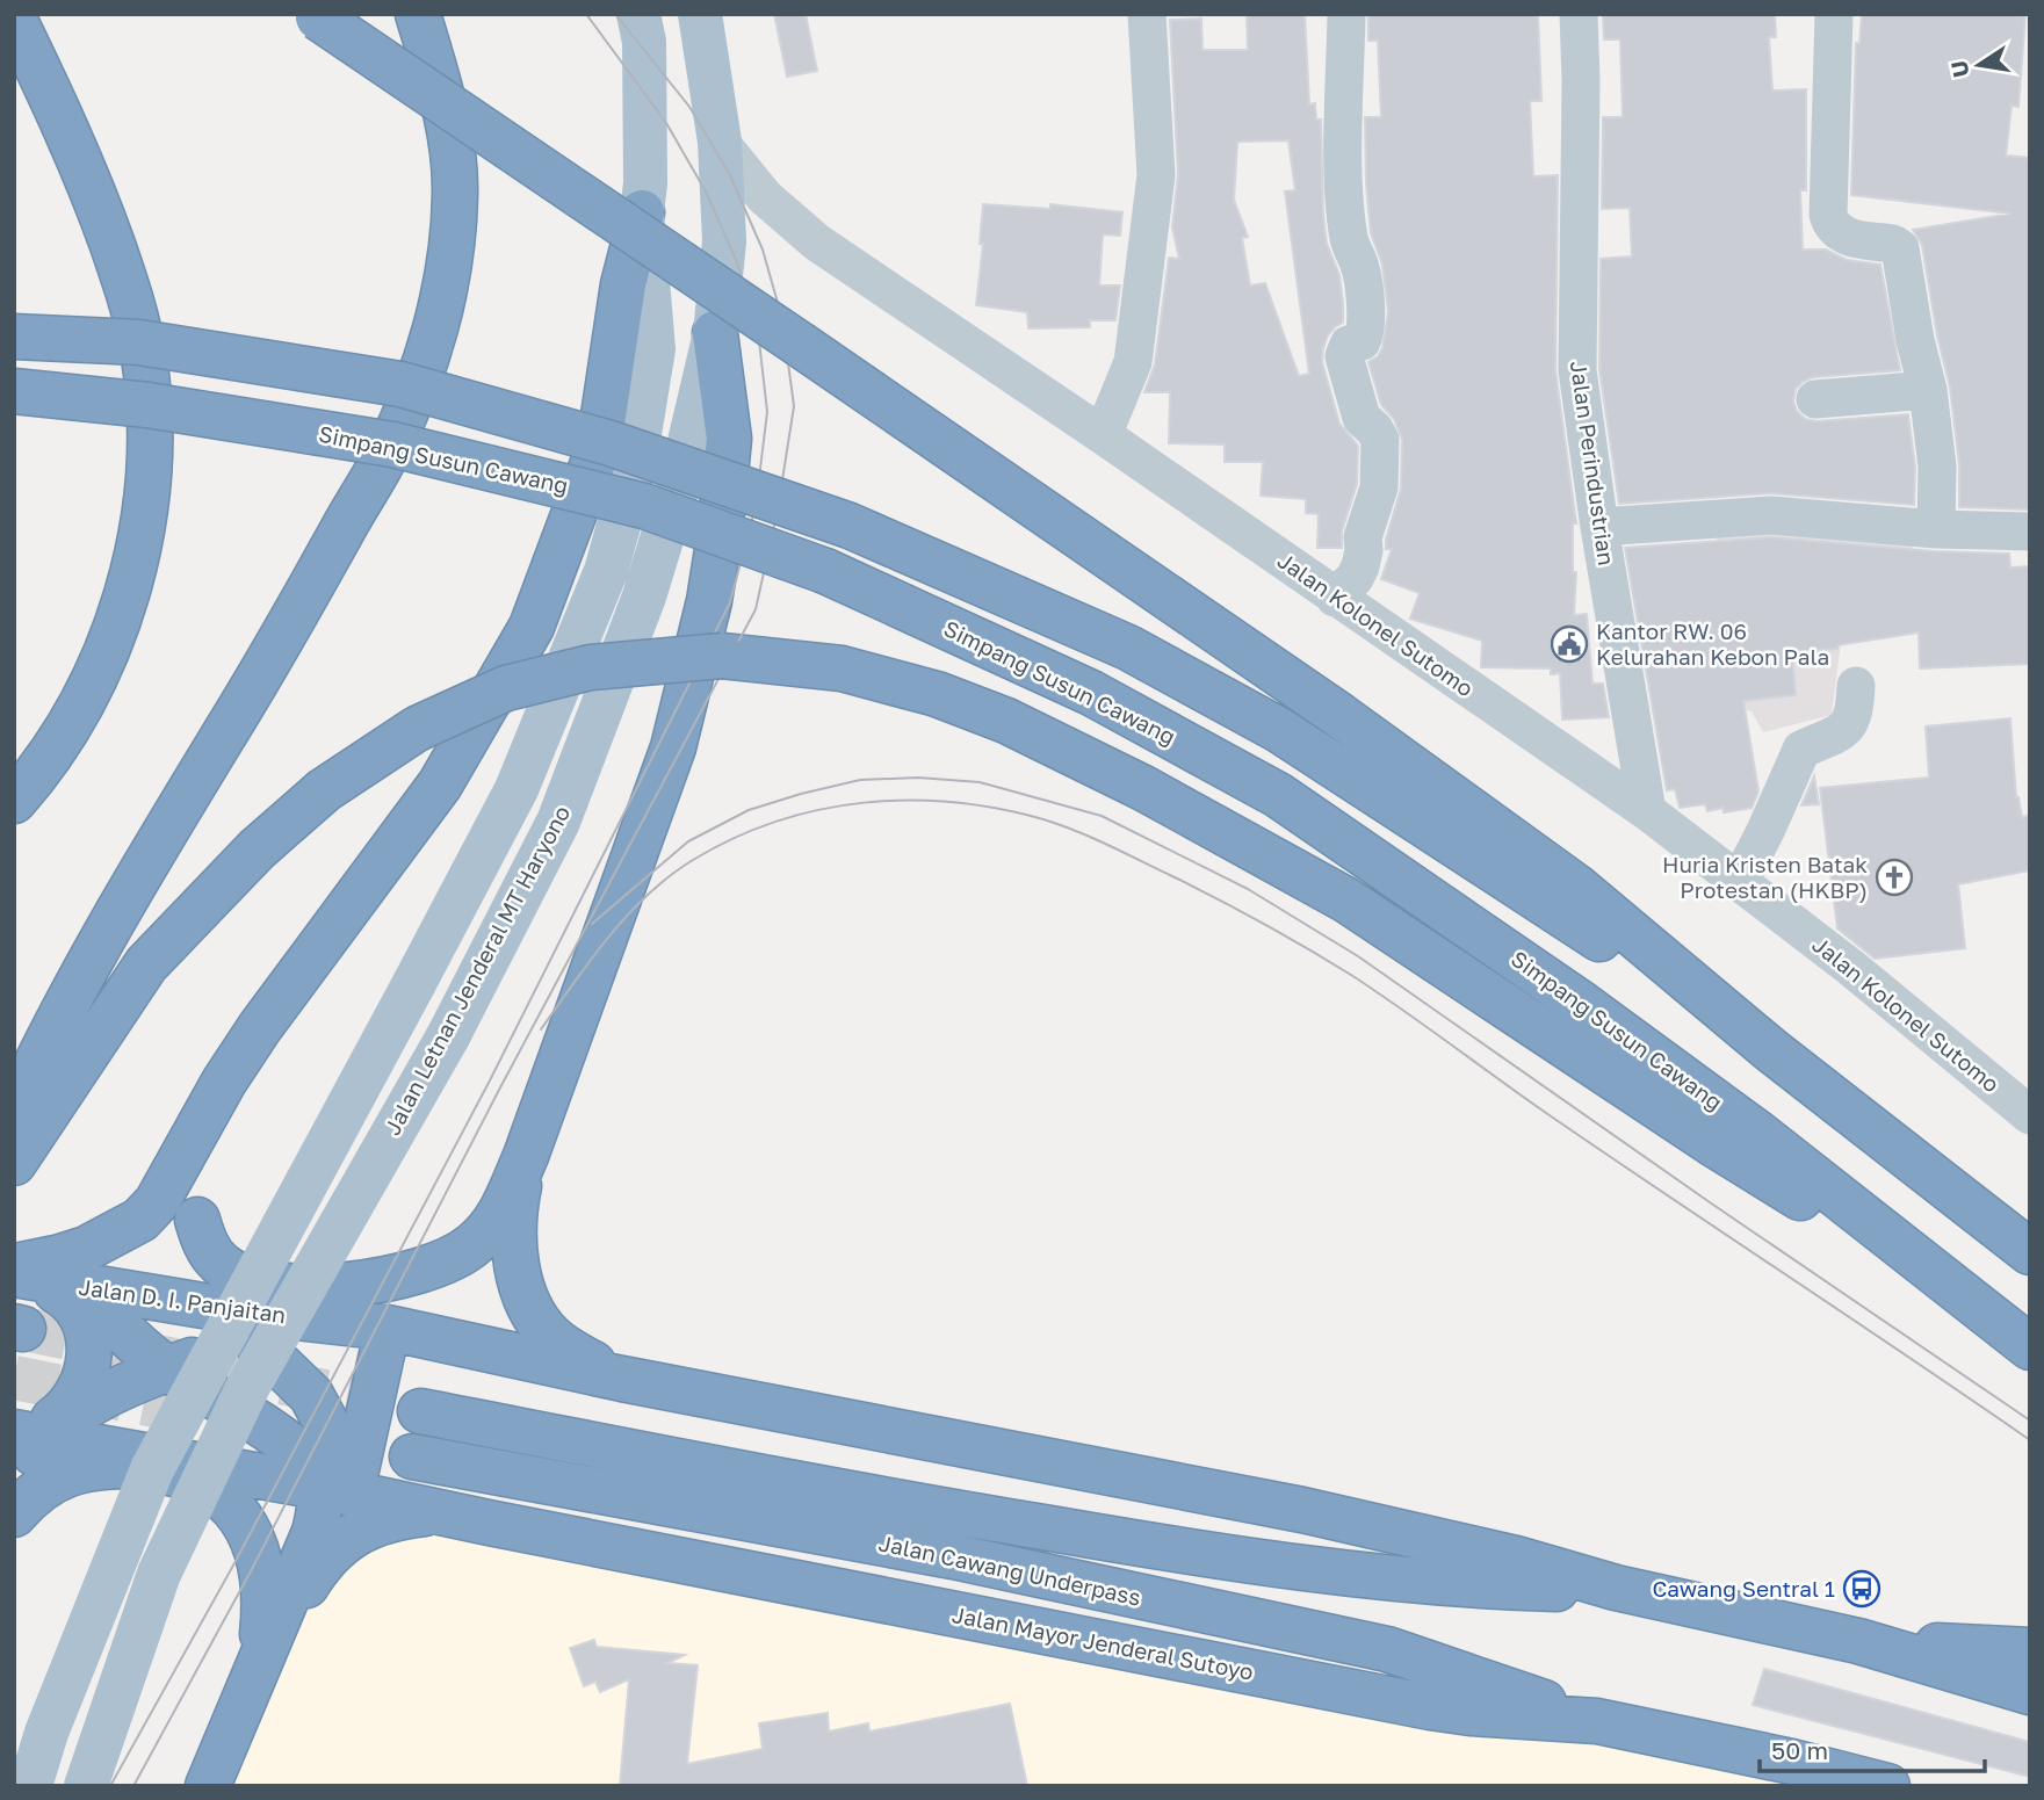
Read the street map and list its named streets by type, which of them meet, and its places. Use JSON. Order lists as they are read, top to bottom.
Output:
{
  "streets": {
    "highway": [
      "Simpang Susun Cawang",
      "Jalan D. I. Panjaitan",
      "Jalan Cawang Underpass",
      "Jalan Mayor Jenderal Sutoyo"
    ],
    "main road": ["Jalan Letnan Jenderal MT Haryono"],
    "street": ["Jalan Perindustrian", "Jalan Kolonel Sutomo"]
  },
  "crossings": [
    ["Jalan Perindustrian", "Jalan Kolonel Sutomo"],
    ["Jalan Kolonel Sutomo", "Jalan Letnan Jenderal MT Haryono"],
    ["Jalan Cawang Underpass", "Jalan Mayor Jenderal Sutoyo"]
  ],
  "places": {
    "public building": ["Kantor RW. 06 Kelurahan Kebon Pala"],
    "church": ["Huria Kristen Batak Protestan (HKBP)"],
    "bus stop": ["Cawang Sentral 1"]
  },
  "scale_bar": "50 m",
  "north": "left"
}
